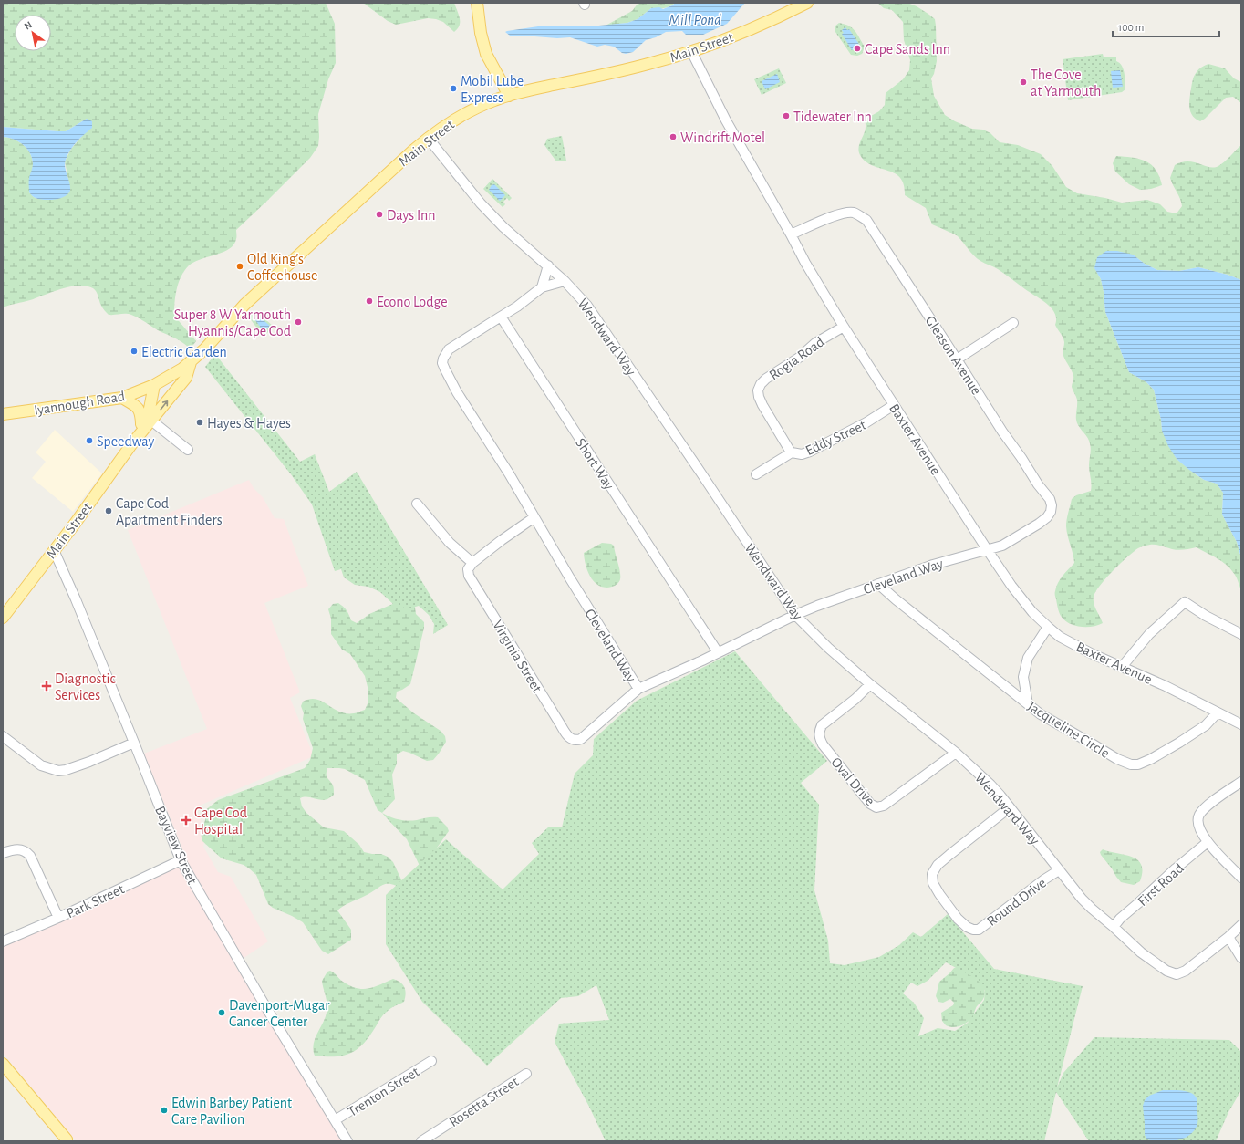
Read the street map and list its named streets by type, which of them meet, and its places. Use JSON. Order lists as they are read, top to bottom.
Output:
{
  "streets": {
    "main road": ["Main Street", "Iyannough Road"],
    "street": [
      "Wendward Way",
      "Gleason Avenue",
      "Rogia Road",
      "Eddy Street",
      "Baxter Avenue",
      "Short Way",
      "Cleveland Way",
      "Virginia Street",
      "Jacqueline Circle",
      "Oval Drive",
      "Bayview Street",
      "First Road",
      "Park Street",
      "Round Drive",
      "Trenton Street",
      "Rosetta Street"
    ]
  },
  "crossings": [
    ["Main Street", "Wendward Way"],
    ["Main Street", "Iyannough Road"],
    ["Main Street", "Baxter Avenue"],
    ["Main Street", "Bayview Street"],
    ["Wendward Way", "Cleveland Way"],
    ["Wendward Way", "Oval Drive"],
    ["Wendward Way", "First Road"],
    ["Wendward Way", "Round Drive"],
    ["Gleason Avenue", "Baxter Avenue"],
    ["Gleason Avenue", "Cleveland Way"],
    ["Rogia Road", "Eddy Street"],
    ["Rogia Road", "Baxter Avenue"],
    ["Eddy Street", "Baxter Avenue"],
    ["Baxter Avenue", "Cleveland Way"],
    ["Baxter Avenue", "Jacqueline Circle"],
    ["Short Way", "Cleveland Way"],
    ["Cleveland Way", "Virginia Street"],
    ["Cleveland Way", "Jacqueline Circle"],
    ["Bayview Street", "Park Street"],
    ["Bayview Street", "Trenton Street"]
  ],
  "water": ["Mill Pond"],
  "places": {
    "other": [
      "Cape Sands Inn",
      "The Cove at Yarmouth",
      "Mobil Lube Express",
      "Tidewater Inn",
      "Windrift Motel",
      "Days Inn",
      "Old King's Coffeehouse",
      "Econo Lodge",
      "Super 8 W Yarmouth Hyannis/Cape Cod",
      "Electric Garden",
      "Hayes & Hayes",
      "Speedway",
      "Cape Cod Apartment Finders",
      "Davenport-Mugar Cancer Center",
      "Edwin Barbey Patient Care Pavilion"
    ],
    "health": ["Diagnostic Services", "Cape Cod Hospital"]
  },
  "scale_bar": "100 m",
  "north": "top left"
}
